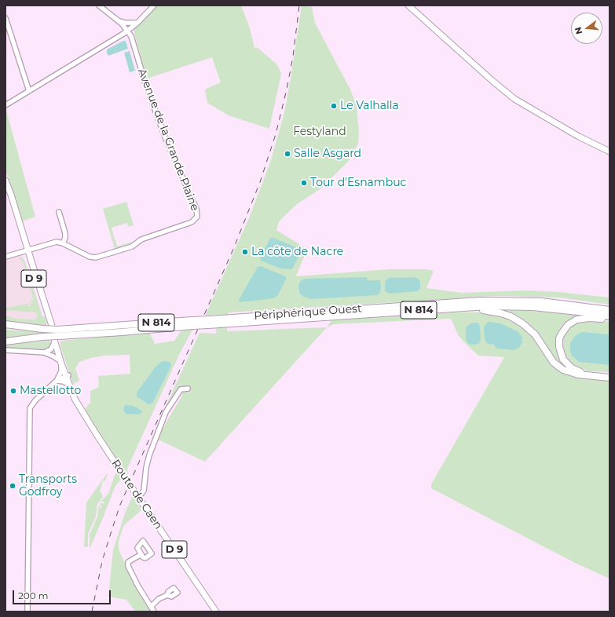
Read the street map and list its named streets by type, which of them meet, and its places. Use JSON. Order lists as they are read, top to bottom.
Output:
{
  "streets": {
    "highway": ["N 814", "Périphérique Ouest"],
    "main road": ["D 9", "Route de Caen"],
    "street": ["Avenue de la Grande Plaine"]
  },
  "crossings": [
    ["Avenue de la Grande Plaine", "Route de Caen"],
    ["Périphérique Ouest", "Route de Caen"]
  ],
  "parks": ["Festyland"],
  "places": [
    "Le Valhalla",
    "Salle Asgard",
    "Tour d'Esnambuc",
    "La côte de Nacre",
    "Mastellotto",
    "Transports Godfroy"
  ],
  "scale_bar": "200 m",
  "north": "left"
}
